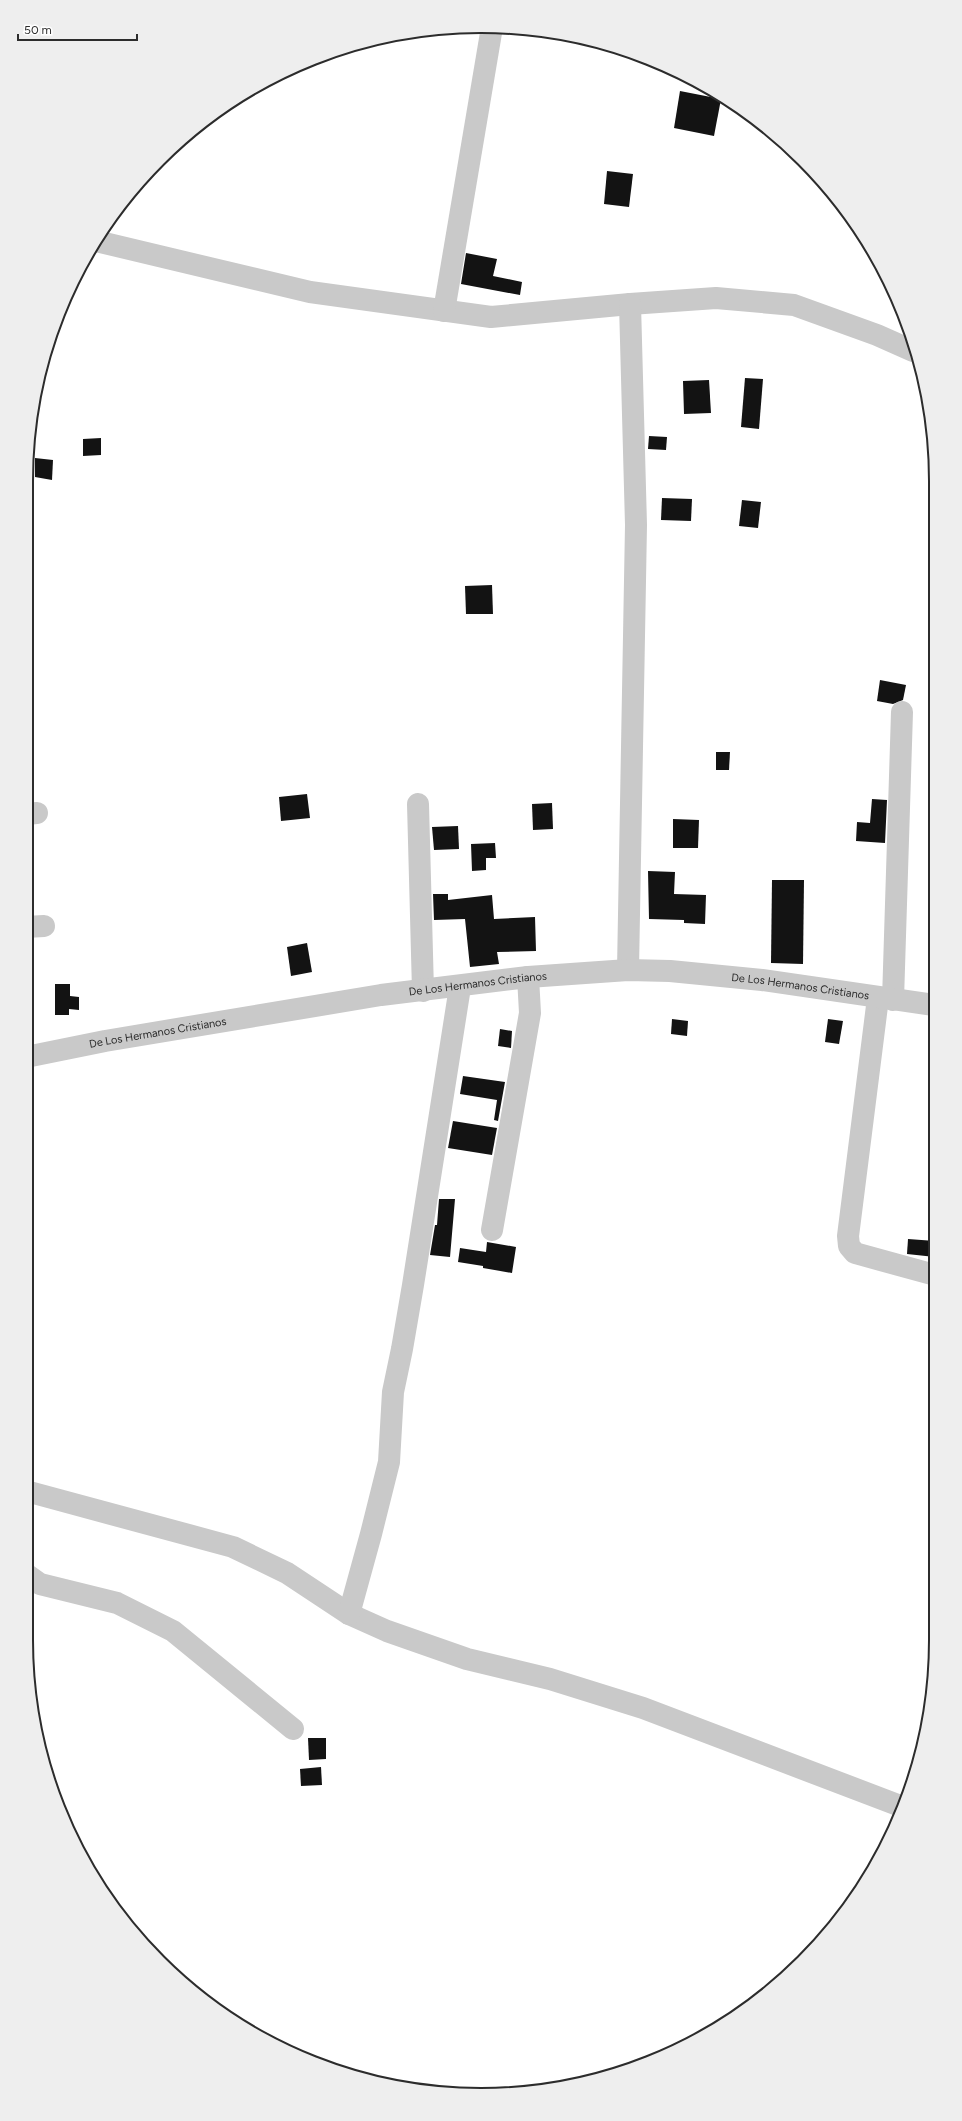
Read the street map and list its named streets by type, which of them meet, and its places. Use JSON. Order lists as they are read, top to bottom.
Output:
{
  "streets": {
    "street": ["De Los Hermanos Cristianos"]
  },
  "scale_bar": "50 m"
}
